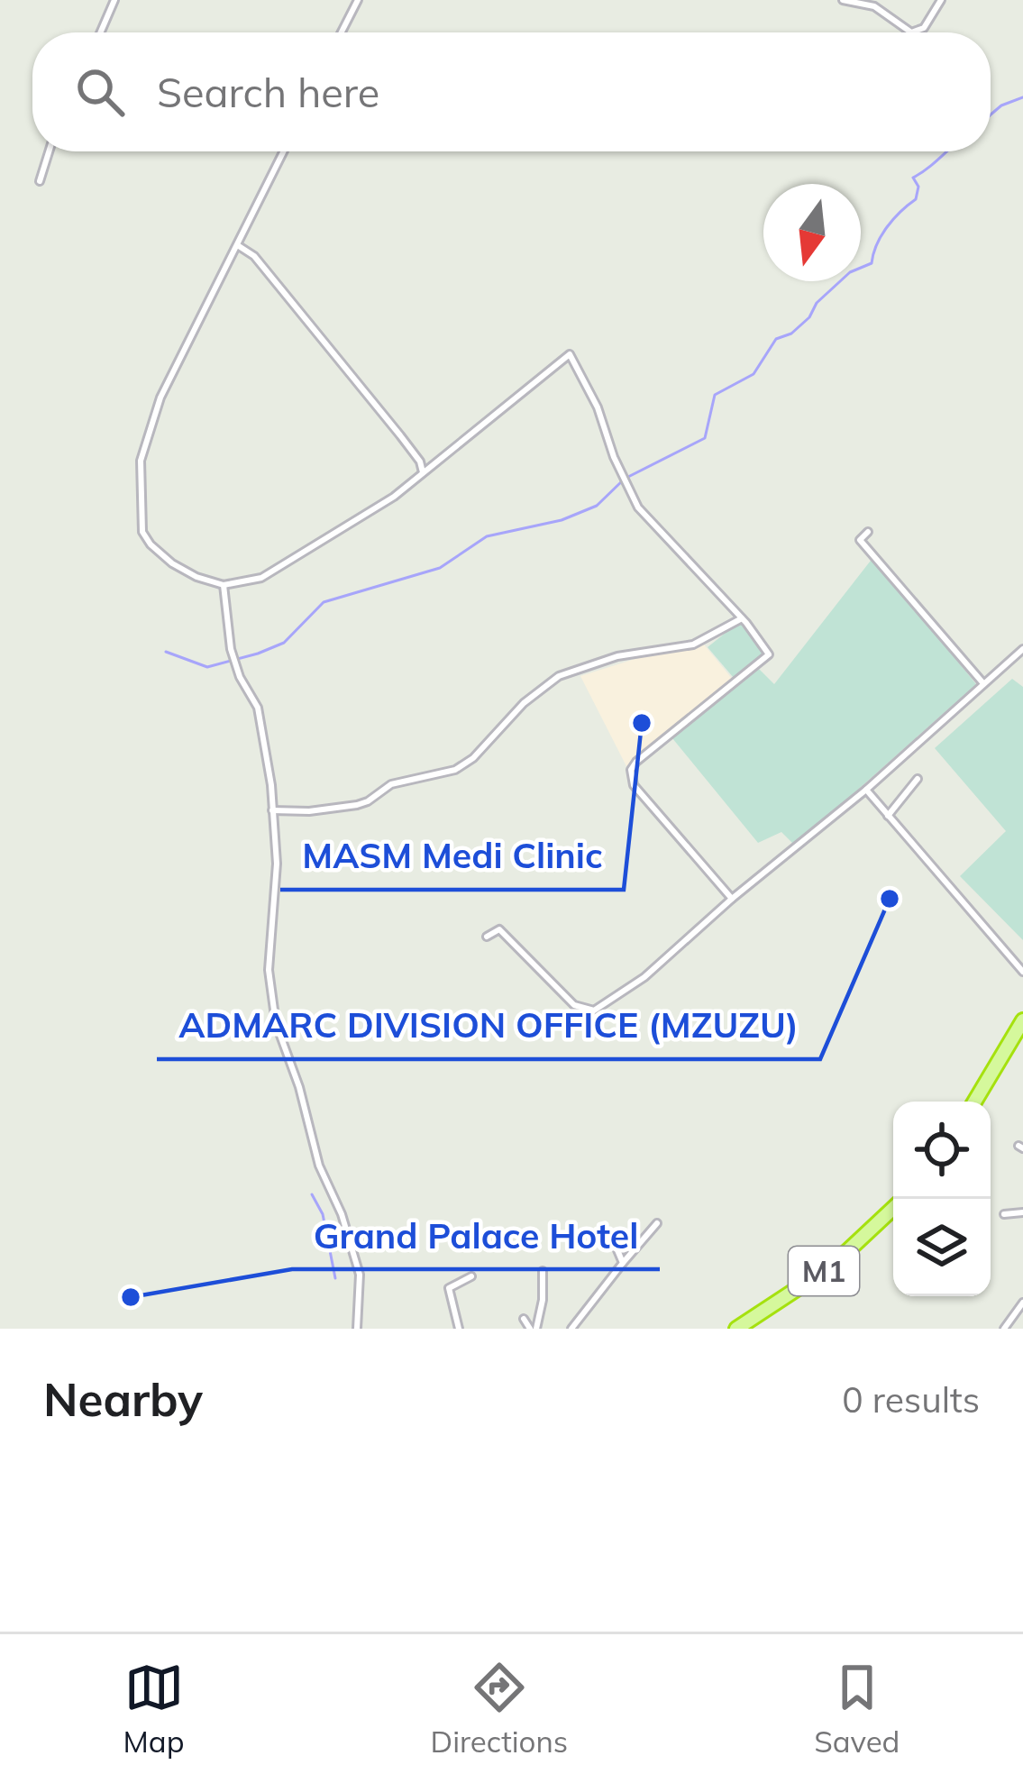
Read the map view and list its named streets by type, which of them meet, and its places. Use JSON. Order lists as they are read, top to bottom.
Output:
{
  "streets": {
    "highway": ["M1"]
  },
  "places": ["MASM Medi Clinic", "ADMARC DIVISION OFFICE (MZUZU)", "Grand Palace Hotel"],
  "north": "bottom",
  "page": {
    "search": "Search here",
    "heading": ["Nearby", "0 results"],
    "nav": ["Map", "Directions", "Saved"]
  }
}
